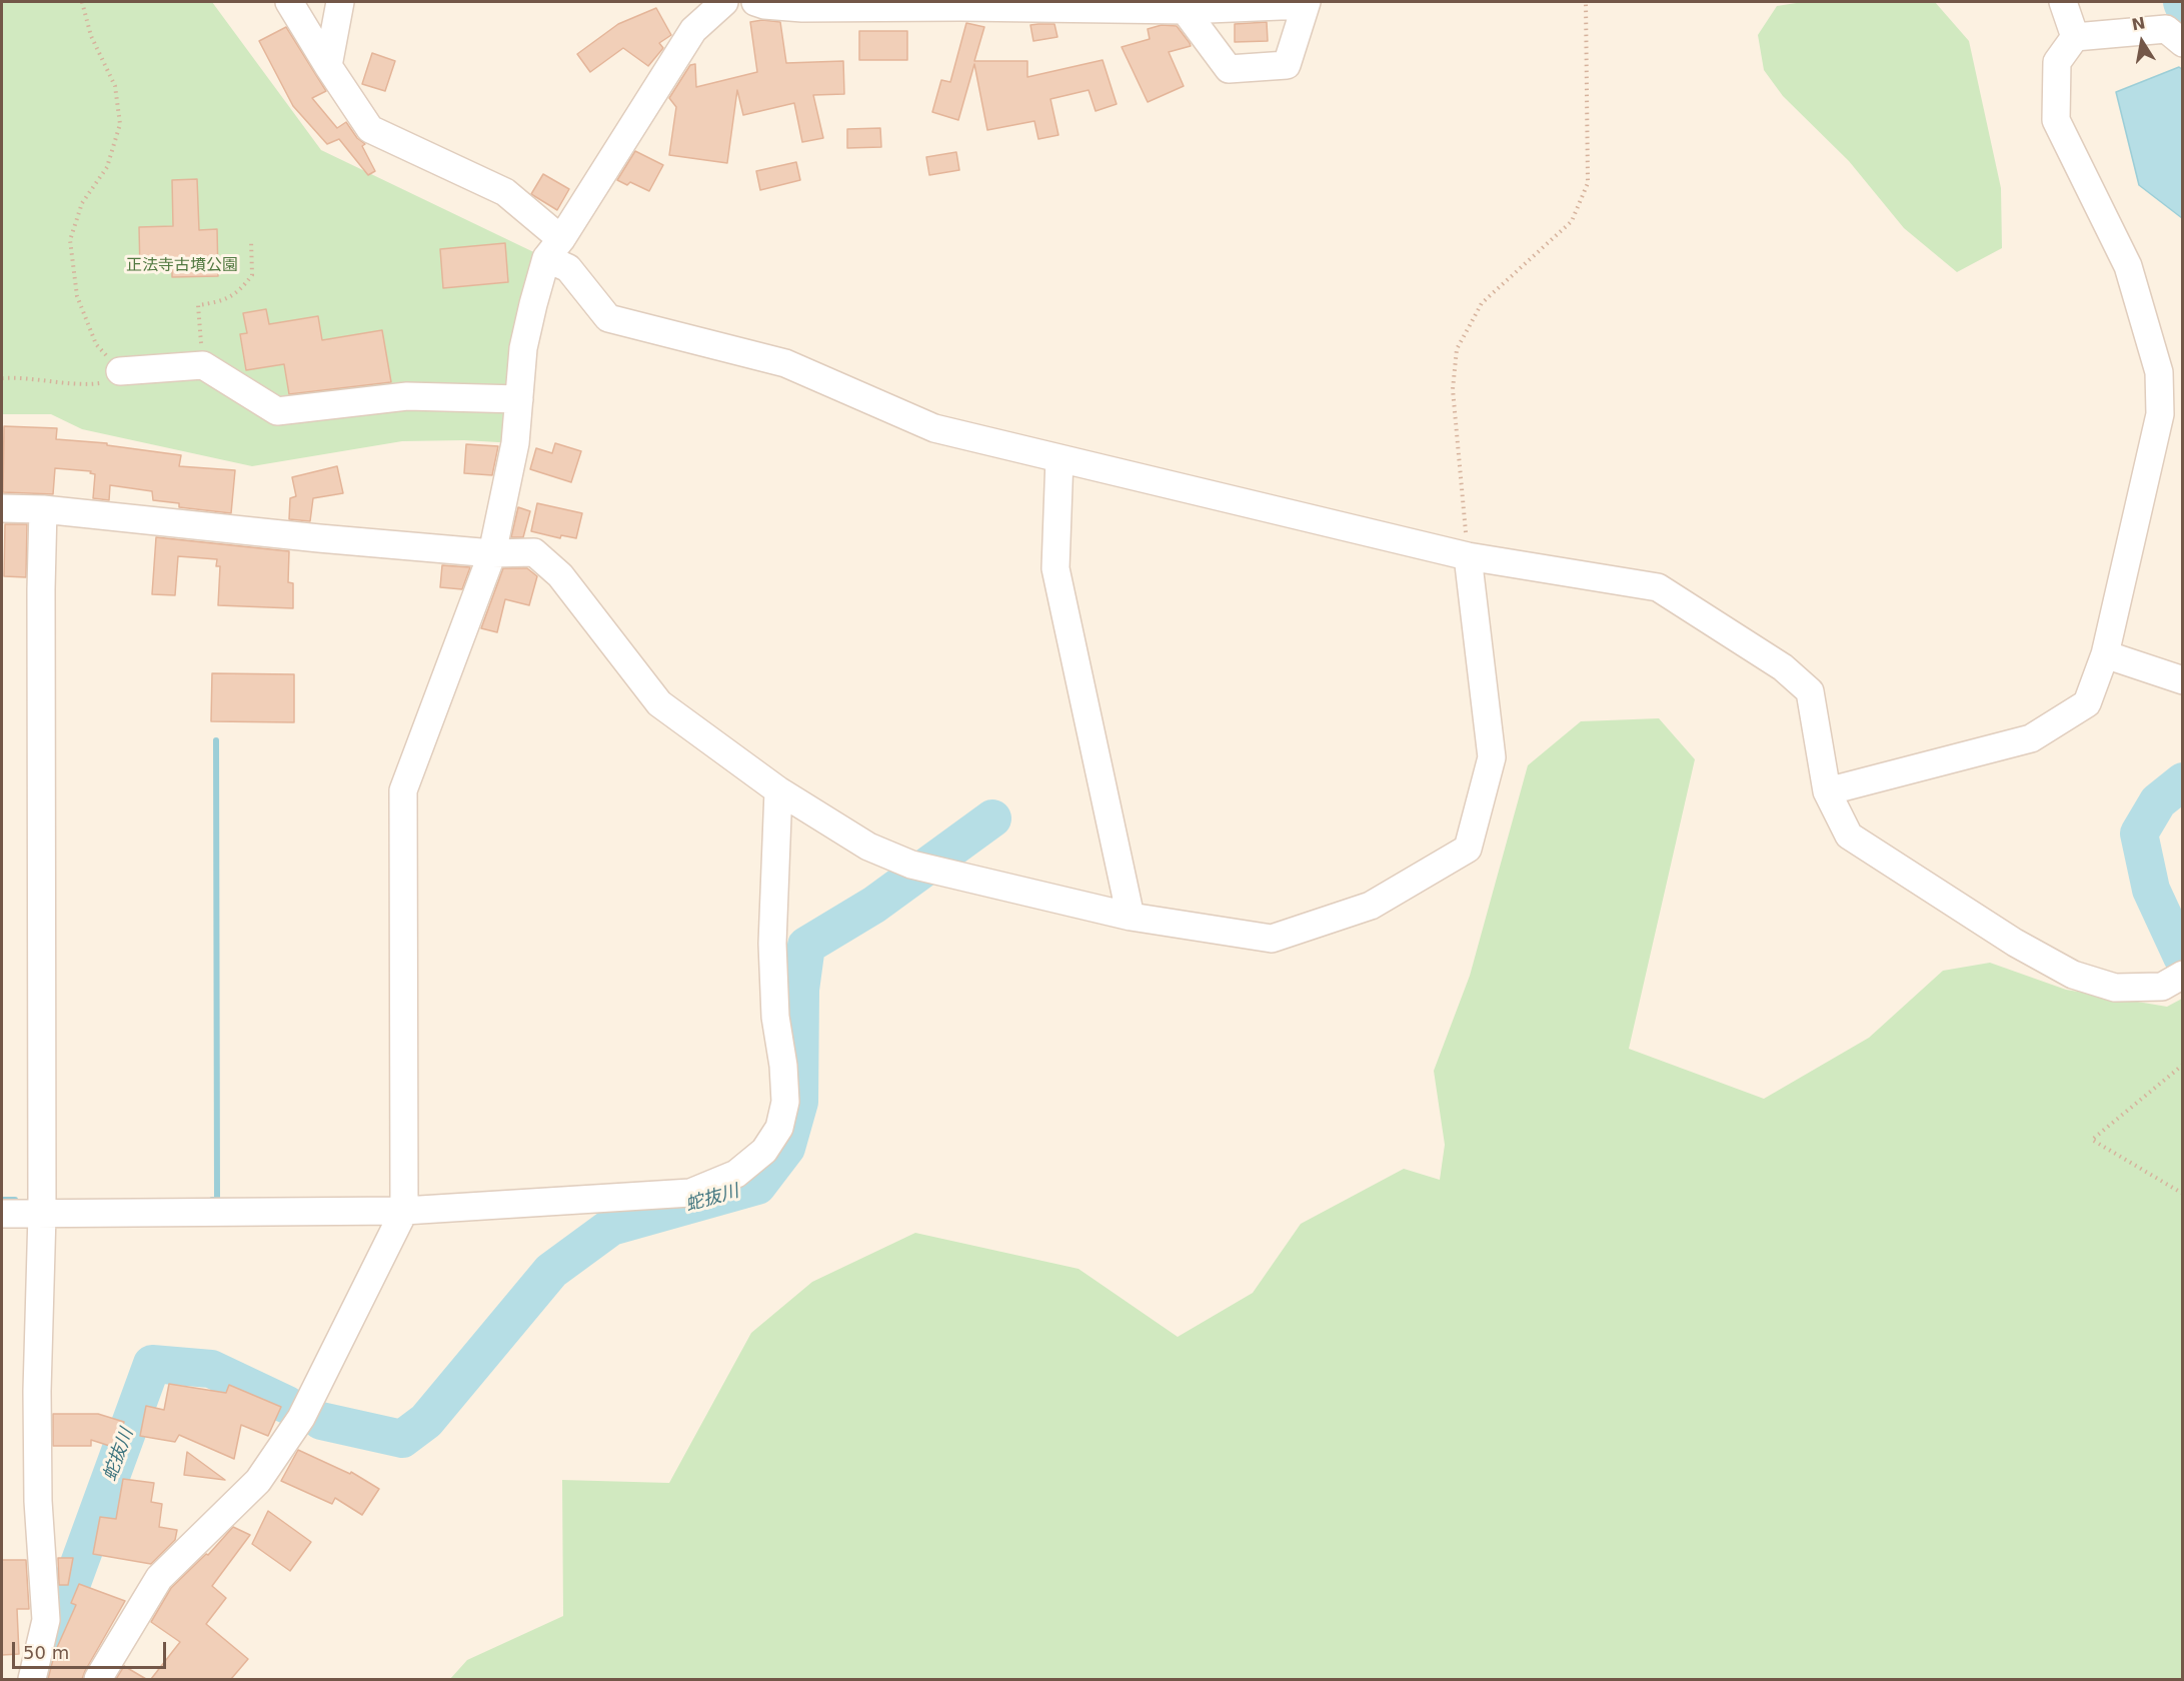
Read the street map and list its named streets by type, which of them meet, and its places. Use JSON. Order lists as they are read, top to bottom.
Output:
{
  "water": ["蛇抜川"],
  "parks": ["正法寺古墳公園"],
  "scale_bar": "50 m",
  "north": "top"
}
